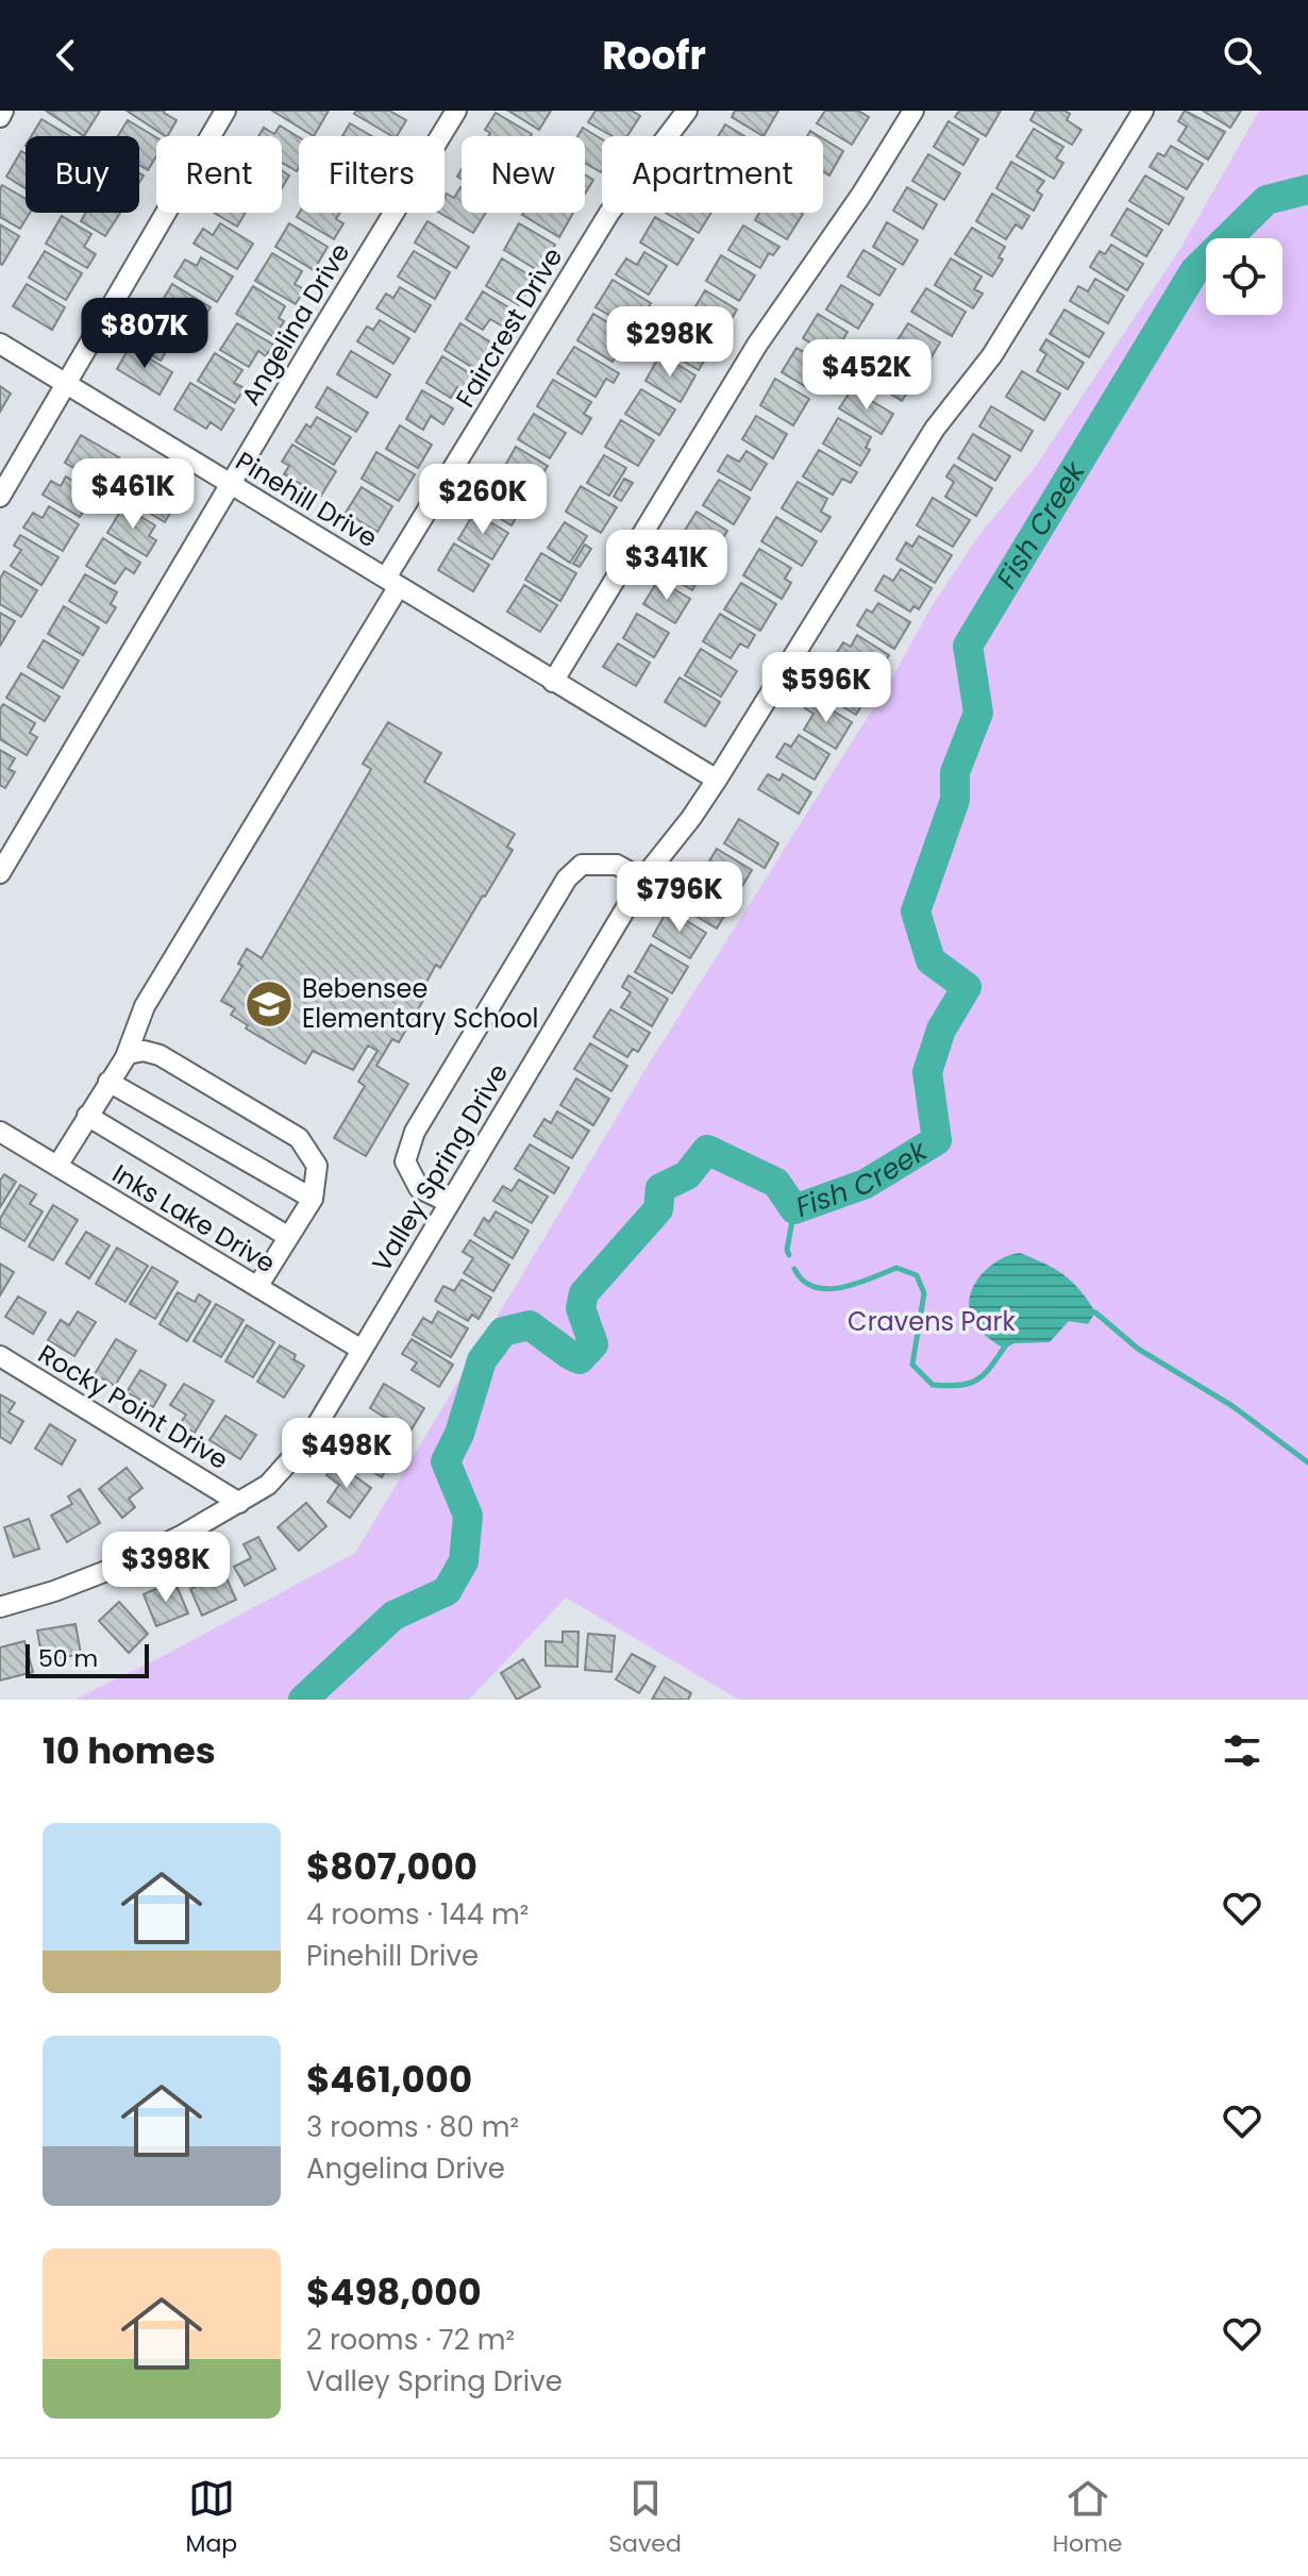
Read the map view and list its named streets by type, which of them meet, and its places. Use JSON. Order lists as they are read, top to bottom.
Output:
{
  "streets": {
    "street": [
      "Angelina Drive",
      "Faircrest Drive",
      "Pinehill Drive",
      "Valley Spring Drive",
      "Inks Lake Drive",
      "Rocky Point Drive"
    ]
  },
  "crossings": [
    ["Angelina Drive", "Pinehill Drive"],
    ["Faircrest Drive", "Pinehill Drive"],
    ["Faircrest Drive", "Inks Lake Drive"],
    ["Pinehill Drive", "Valley Spring Drive"],
    ["Valley Spring Drive", "Inks Lake Drive"],
    ["Valley Spring Drive", "Rocky Point Drive"]
  ],
  "water": ["Fish Creek"],
  "parks": ["Cravens Park"],
  "places": {
    "school or university": ["Bebensee Elementary School"]
  },
  "scale_bar": "50 m",
  "page": {
    "header": "Roofr",
    "chip": [
      "Buy",
      "Rent",
      "Filters",
      "New",
      "Apartment"
    ],
    "price": [
      "$807K",
      "$298K",
      "$452K",
      "$461K",
      "$260K",
      "$341K",
      "$596K",
      "$796K",
      "$498K",
      "$398K"
    ],
    "scale": "50 m",
    "heading": "10 homes",
    "list": [
      {
        "name": "$807,000",
        "note": "4 rooms · 144 m² · Pinehill Drive"
      },
      {
        "name": "$461,000",
        "note": "3 rooms · 80 m² · Angelina Drive"
      },
      {
        "name": "$498,000",
        "note": "2 rooms · 72 m² · Valley Spring Drive"
      }
    ],
    "tabs": ["Map", "Saved", "Home"]
  }
}
